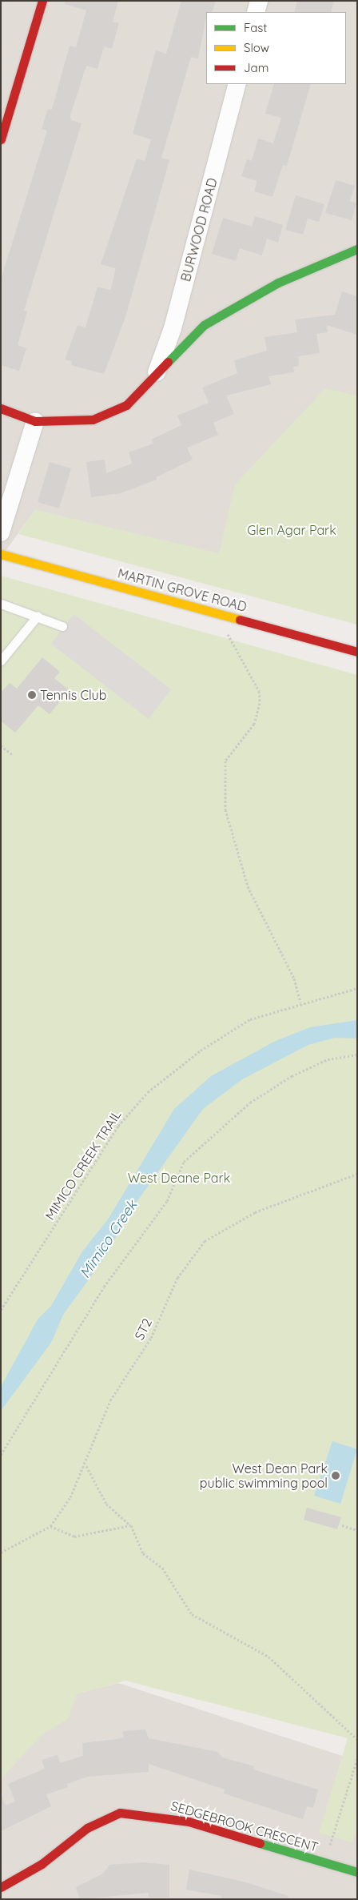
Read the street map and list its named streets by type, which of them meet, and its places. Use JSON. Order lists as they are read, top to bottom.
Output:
{
  "streets": {
    "street": ["BURWOOD ROAD", "MARTIN GROVE ROAD", "SEDGEBROOK CRESCENT"],
    "path": ["MIMICO CREEK TRAIL", "ST2"]
  },
  "water": ["Mimico Creek"],
  "parks": ["Glen Agar Park", "West Deane Park"],
  "places": ["Tennis Club", "West Dean Park public swimming pool"],
  "legend": ["Fast", "Slow", "Jam"]
}
